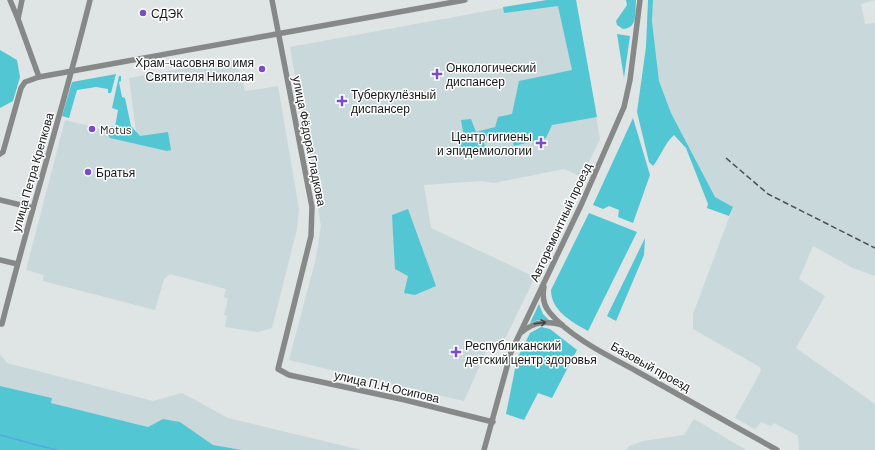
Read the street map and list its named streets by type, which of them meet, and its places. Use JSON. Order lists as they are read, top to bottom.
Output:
{
  "streets": {
    "street": [
      "улица Фёдора Гладкова",
      "улица Петра Крепкова",
      "Авторемонтный проезд",
      "Базовый проезд",
      "улица П.Н.Осипова"
    ]
  },
  "crossings": [
    ["улица Фёдора Гладкова", "улица П.Н.Осипова"],
    ["Авторемонтный проезд", "Базовый проезд"],
    ["Авторемонтный проезд", "улица П.Н.Осипова"]
  ],
  "places": {
    "other": [
      "СДЭК",
      "Храм-часовня во имя Святителя Николая",
      "Motus",
      "Братья"
    ],
    "health": [
      "Онкологический диспансер",
      "Туберкулёзный диспансер",
      "Центр гигиены и эпидемиологии",
      "Республиканский детский центр здоровья"
    ]
  }
}
